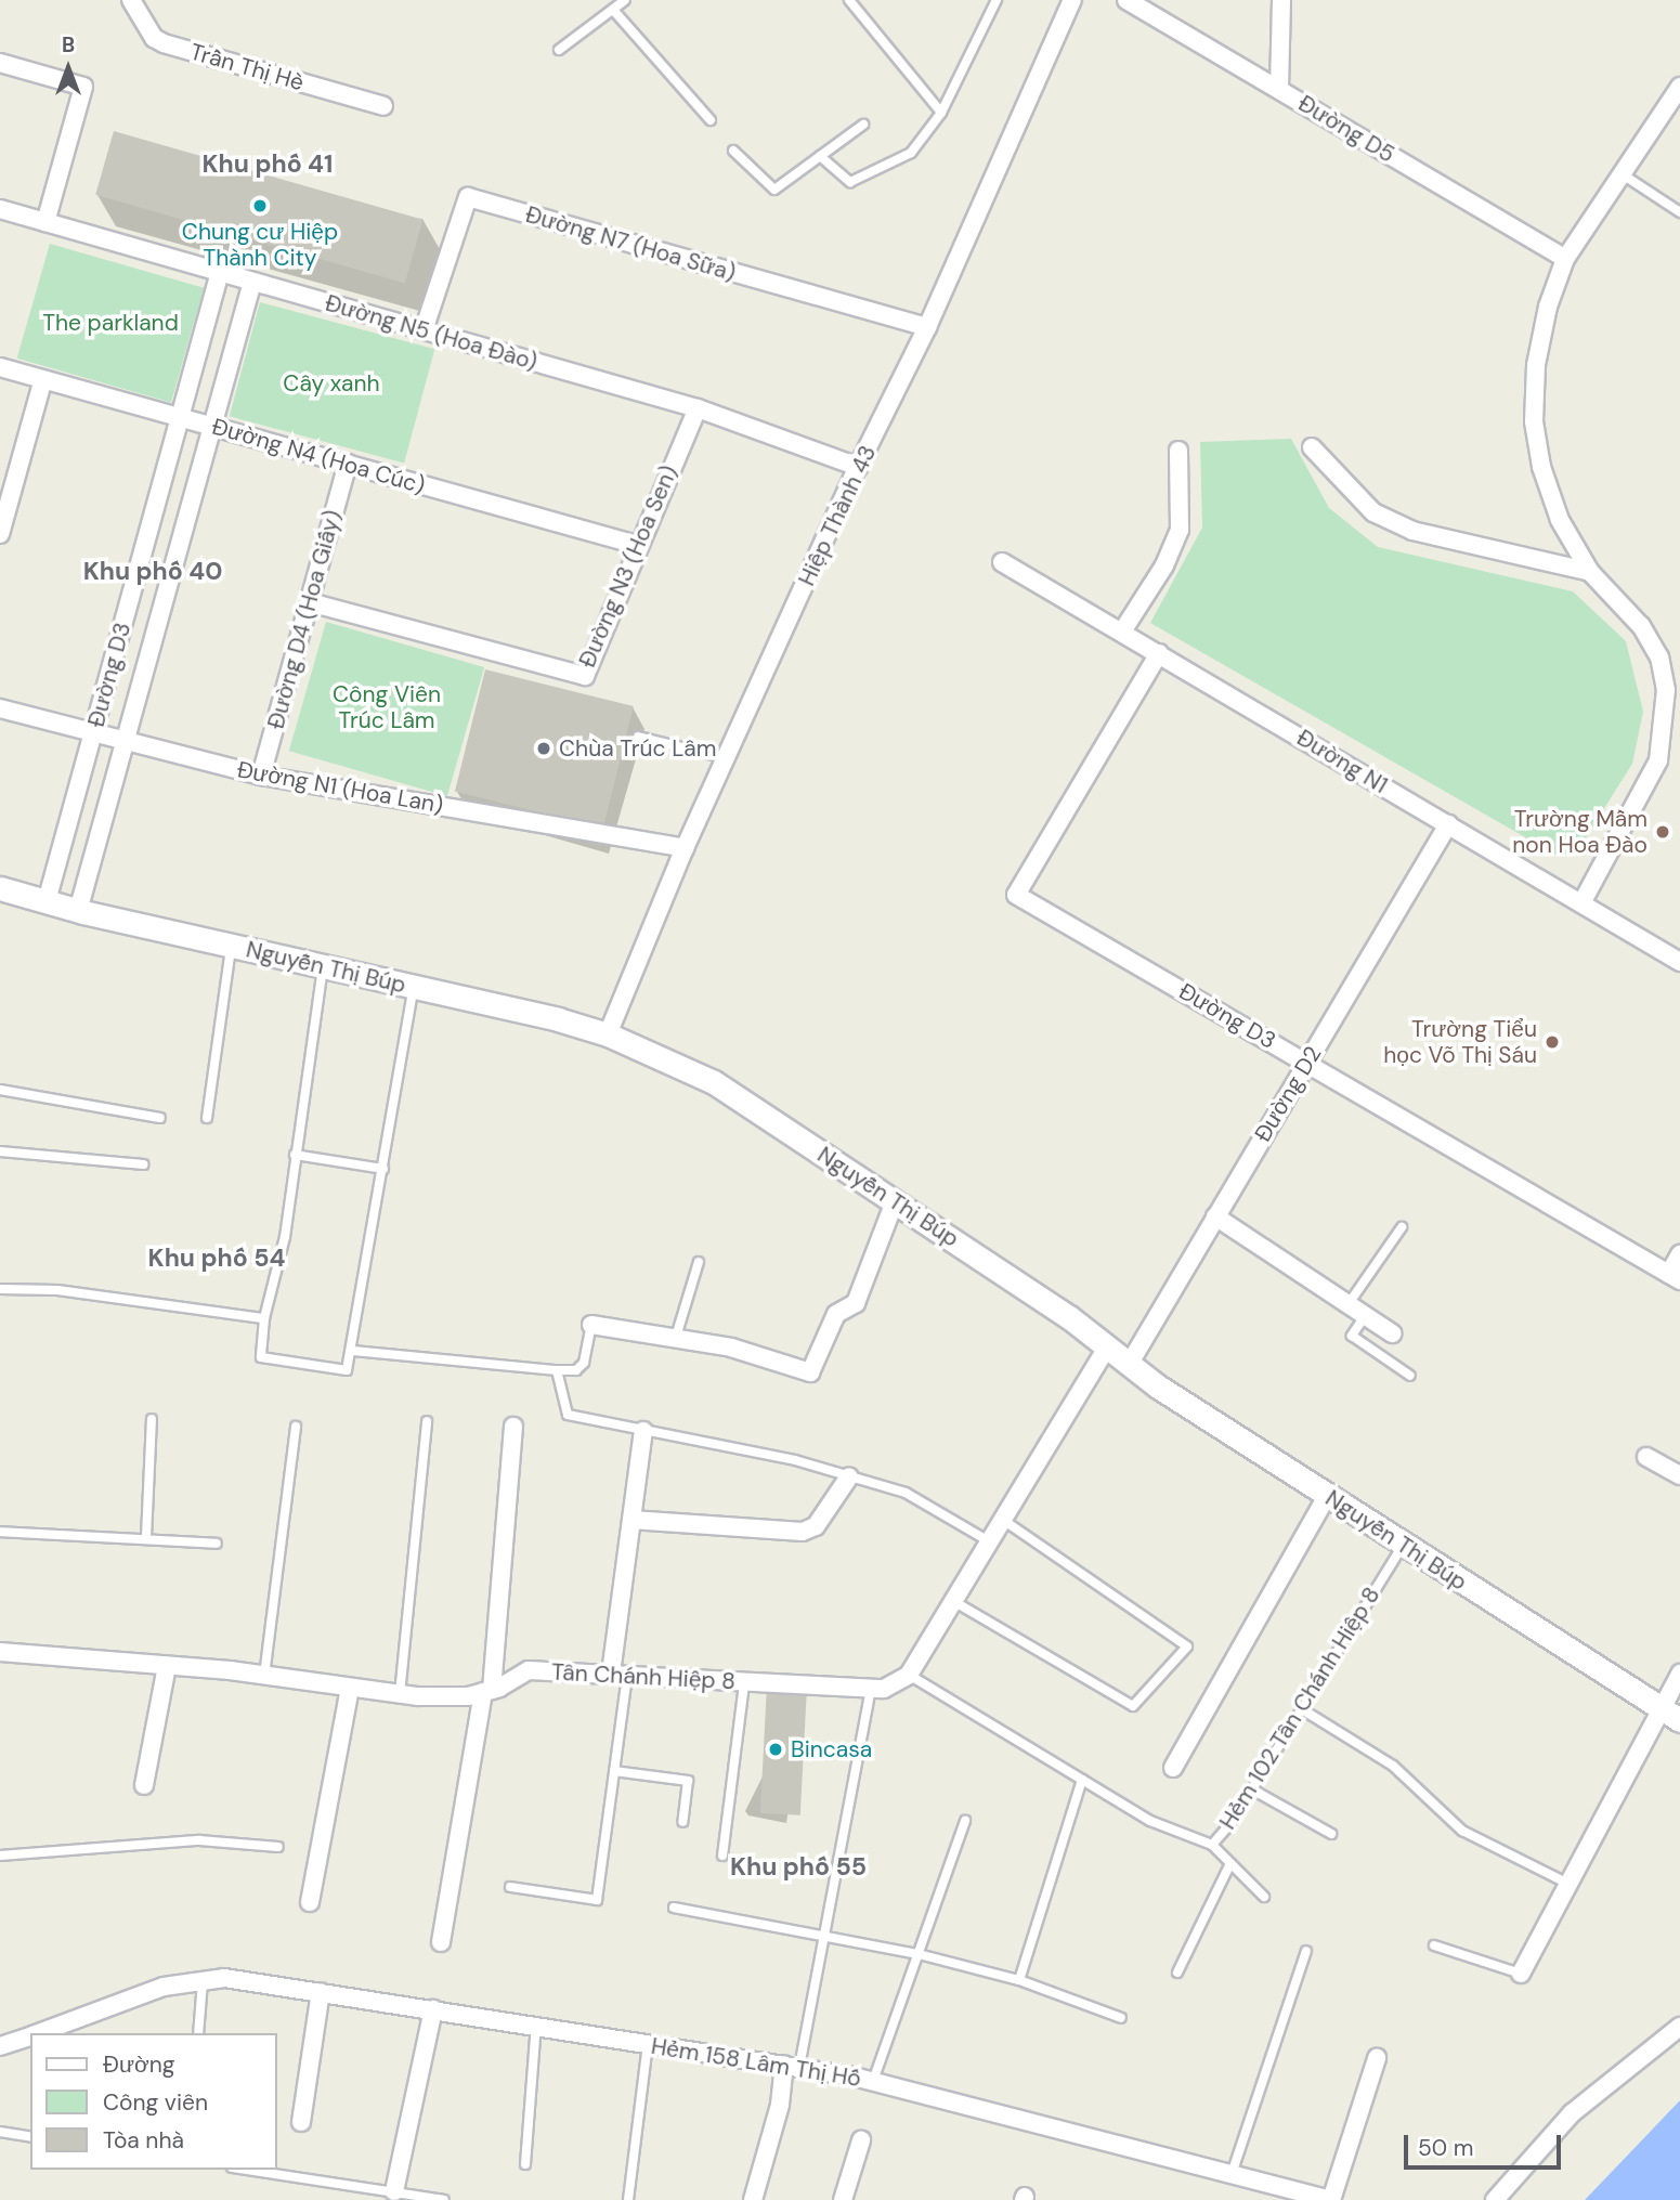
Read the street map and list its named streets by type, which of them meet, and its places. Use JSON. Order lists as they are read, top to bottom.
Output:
{
  "streets": {
    "street": [
      "Trần Thị Hè",
      "Đường D5",
      "Đường N7 (Hoa Sữa)",
      "Đường N5 (Hoa Đào)",
      "Đường N4 (Hoa Cúc)",
      "Hiệp Thành 43",
      "Đường N3 (Hoa Sen)",
      "Đường D4 (Hoa Giấy)",
      "Đường D3",
      "Đường N1",
      "Đường N1 (Hoa Lan)",
      "Nguyễn Thị Búp",
      "Đường D2",
      "Tân Chánh Hiệp 8",
      "Hẻm 158 Lâm Thị Hố"
    ],
    "lane": ["Hẻm 102 Tân Chánh Hiệp 8"]
  },
  "crossings": [
    ["Đường N7 (Hoa Sữa)", "Đường N5 (Hoa Đào)"],
    ["Đường N7 (Hoa Sữa)", "Hiệp Thành 43"],
    ["Đường N5 (Hoa Đào)", "Hiệp Thành 43"],
    ["Đường N5 (Hoa Đào)", "Đường N3 (Hoa Sen)"],
    ["Đường N5 (Hoa Đào)", "Đường D3"],
    ["Đường N4 (Hoa Cúc)", "Đường N3 (Hoa Sen)"],
    ["Đường N4 (Hoa Cúc)", "Đường D4 (Hoa Giấy)"],
    ["Đường N4 (Hoa Cúc)", "Đường D3"],
    ["Hiệp Thành 43", "Đường N1 (Hoa Lan)"],
    ["Hiệp Thành 43", "Nguyễn Thị Búp"],
    ["Đường N3 (Hoa Sen)", "Đường D4 (Hoa Giấy)"],
    ["Đường D4 (Hoa Giấy)", "Đường N1 (Hoa Lan)"],
    ["Đường D3", "Đường N1"],
    ["Đường D3", "Đường N1 (Hoa Lan)"],
    ["Đường D3", "Nguyễn Thị Búp"],
    ["Đường D3", "Đường D2"],
    ["Đường N1", "Đường D2"],
    ["Nguyễn Thị Búp", "Đường D2"],
    ["Nguyễn Thị Búp", "Hẻm 102 Tân Chánh Hiệp 8"],
    ["Tân Chánh Hiệp 8", "Hẻm 102 Tân Chánh Hiệp 8"]
  ],
  "districts": [
    "Khu phố 41",
    "Khu phố 40",
    "Khu phố 54",
    "Khu phố 55"
  ],
  "parks": ["The parkland", "Cây xanh", "Công Viên Trúc Lâm"],
  "places": [
    "Chung cư Hiệp Thành City",
    "Chùa Trúc Lâm",
    "Trường Mầm non Hoa Đào",
    "Trường Tiểu học Võ Thị Sáu",
    "Bincasa"
  ],
  "legend": ["Đường", "Công viên", "Tòa nhà"],
  "scale_bar": "50 m",
  "north": "top"
}
